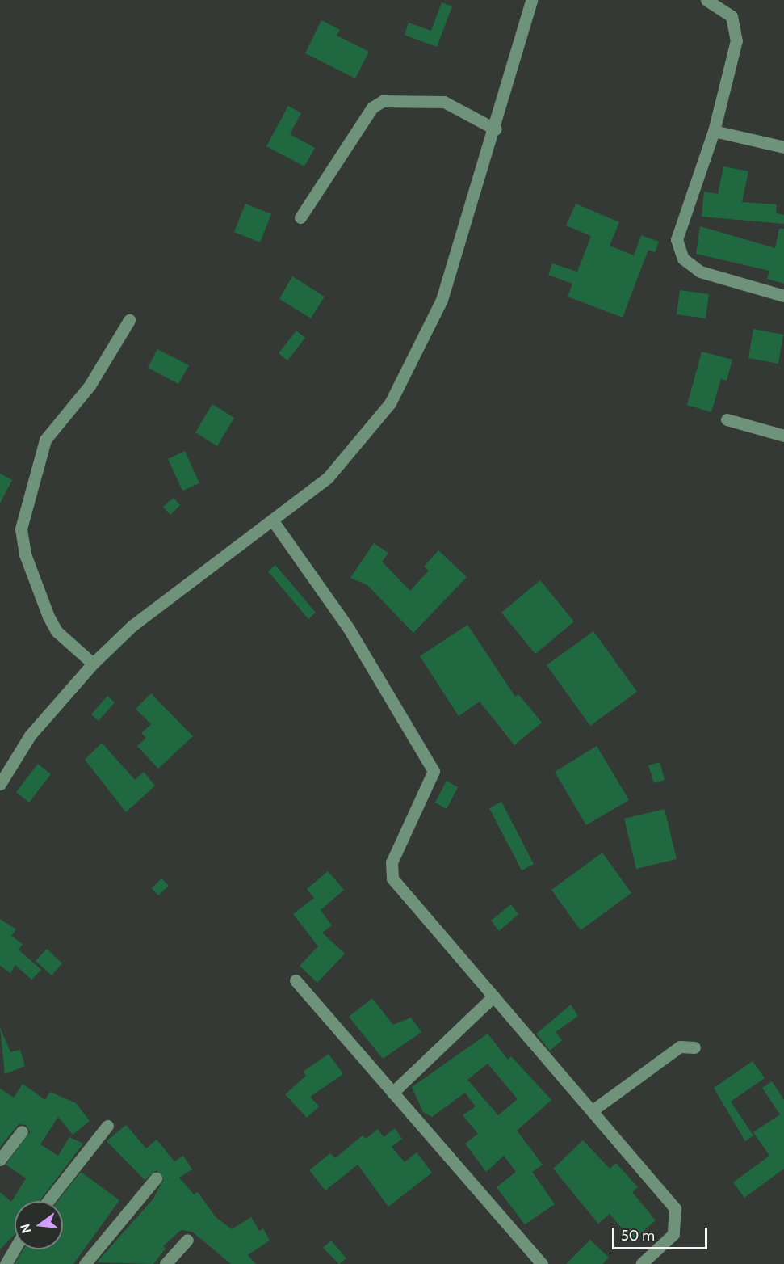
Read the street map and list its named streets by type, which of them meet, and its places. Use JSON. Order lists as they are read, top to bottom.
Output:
{
  "scale_bar": "50 m",
  "north": "left"
}
